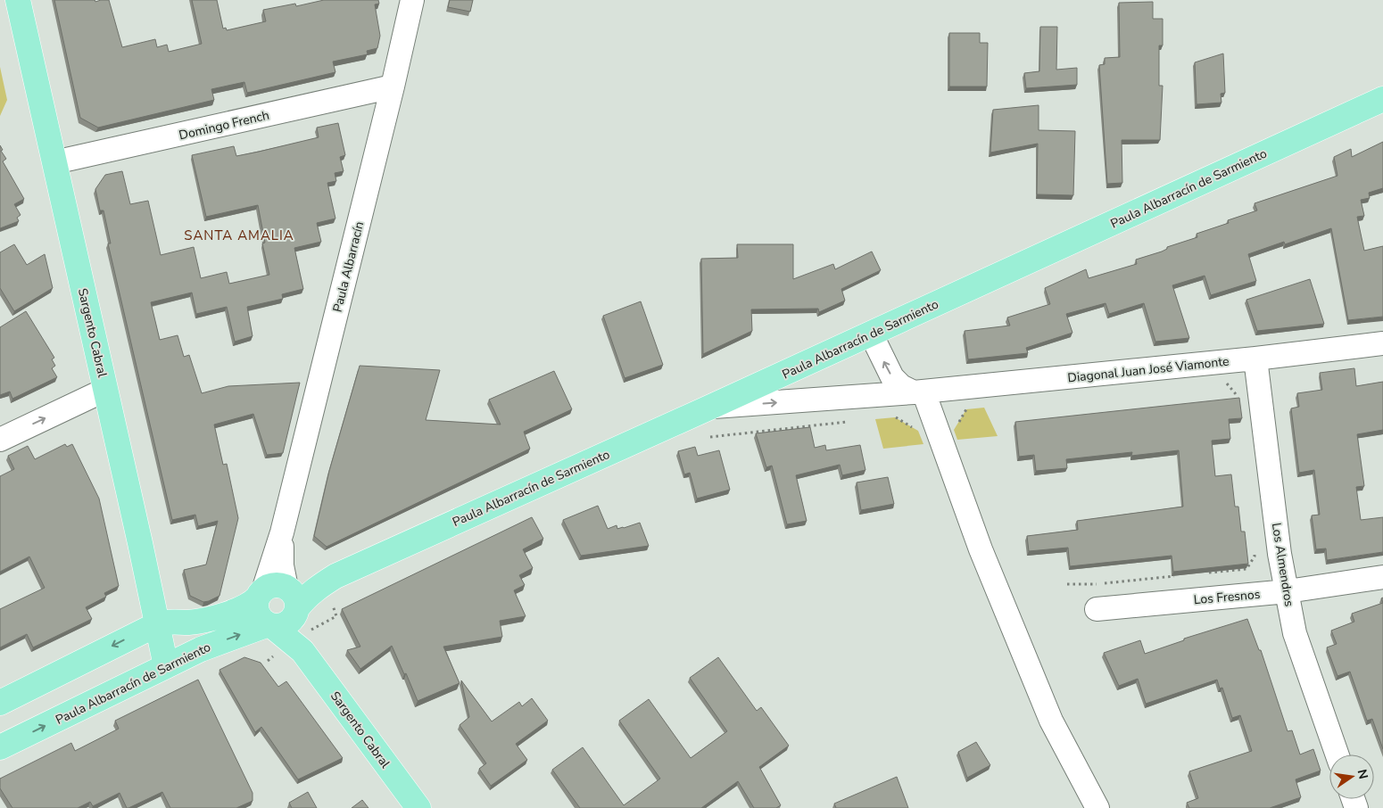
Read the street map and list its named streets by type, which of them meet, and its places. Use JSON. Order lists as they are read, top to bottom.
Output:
{
  "streets": {
    "main road": ["Paula Albarracín de Sarmiento", "Sargento Cabral"],
    "street": [
      "Domingo French",
      "Paula Albarracín",
      "Diagonal Juan José Viamonte",
      "Los Almendros",
      "Los Fresnos"
    ]
  },
  "crossings": [
    ["Domingo French", "Paula Albarracín"],
    ["Domingo French", "Sargento Cabral"],
    ["Paula Albarracín de Sarmiento", "Paula Albarracín"],
    ["Paula Albarracín de Sarmiento", "Sargento Cabral"],
    ["Paula Albarracín de Sarmiento", "Diagonal Juan José Viamonte"],
    ["Paula Albarracín", "Sargento Cabral"],
    ["Diagonal Juan José Viamonte", "Los Almendros"],
    ["Los Almendros", "Los Fresnos"]
  ],
  "districts": ["SANTA AMALIA"],
  "north": "right"
}
